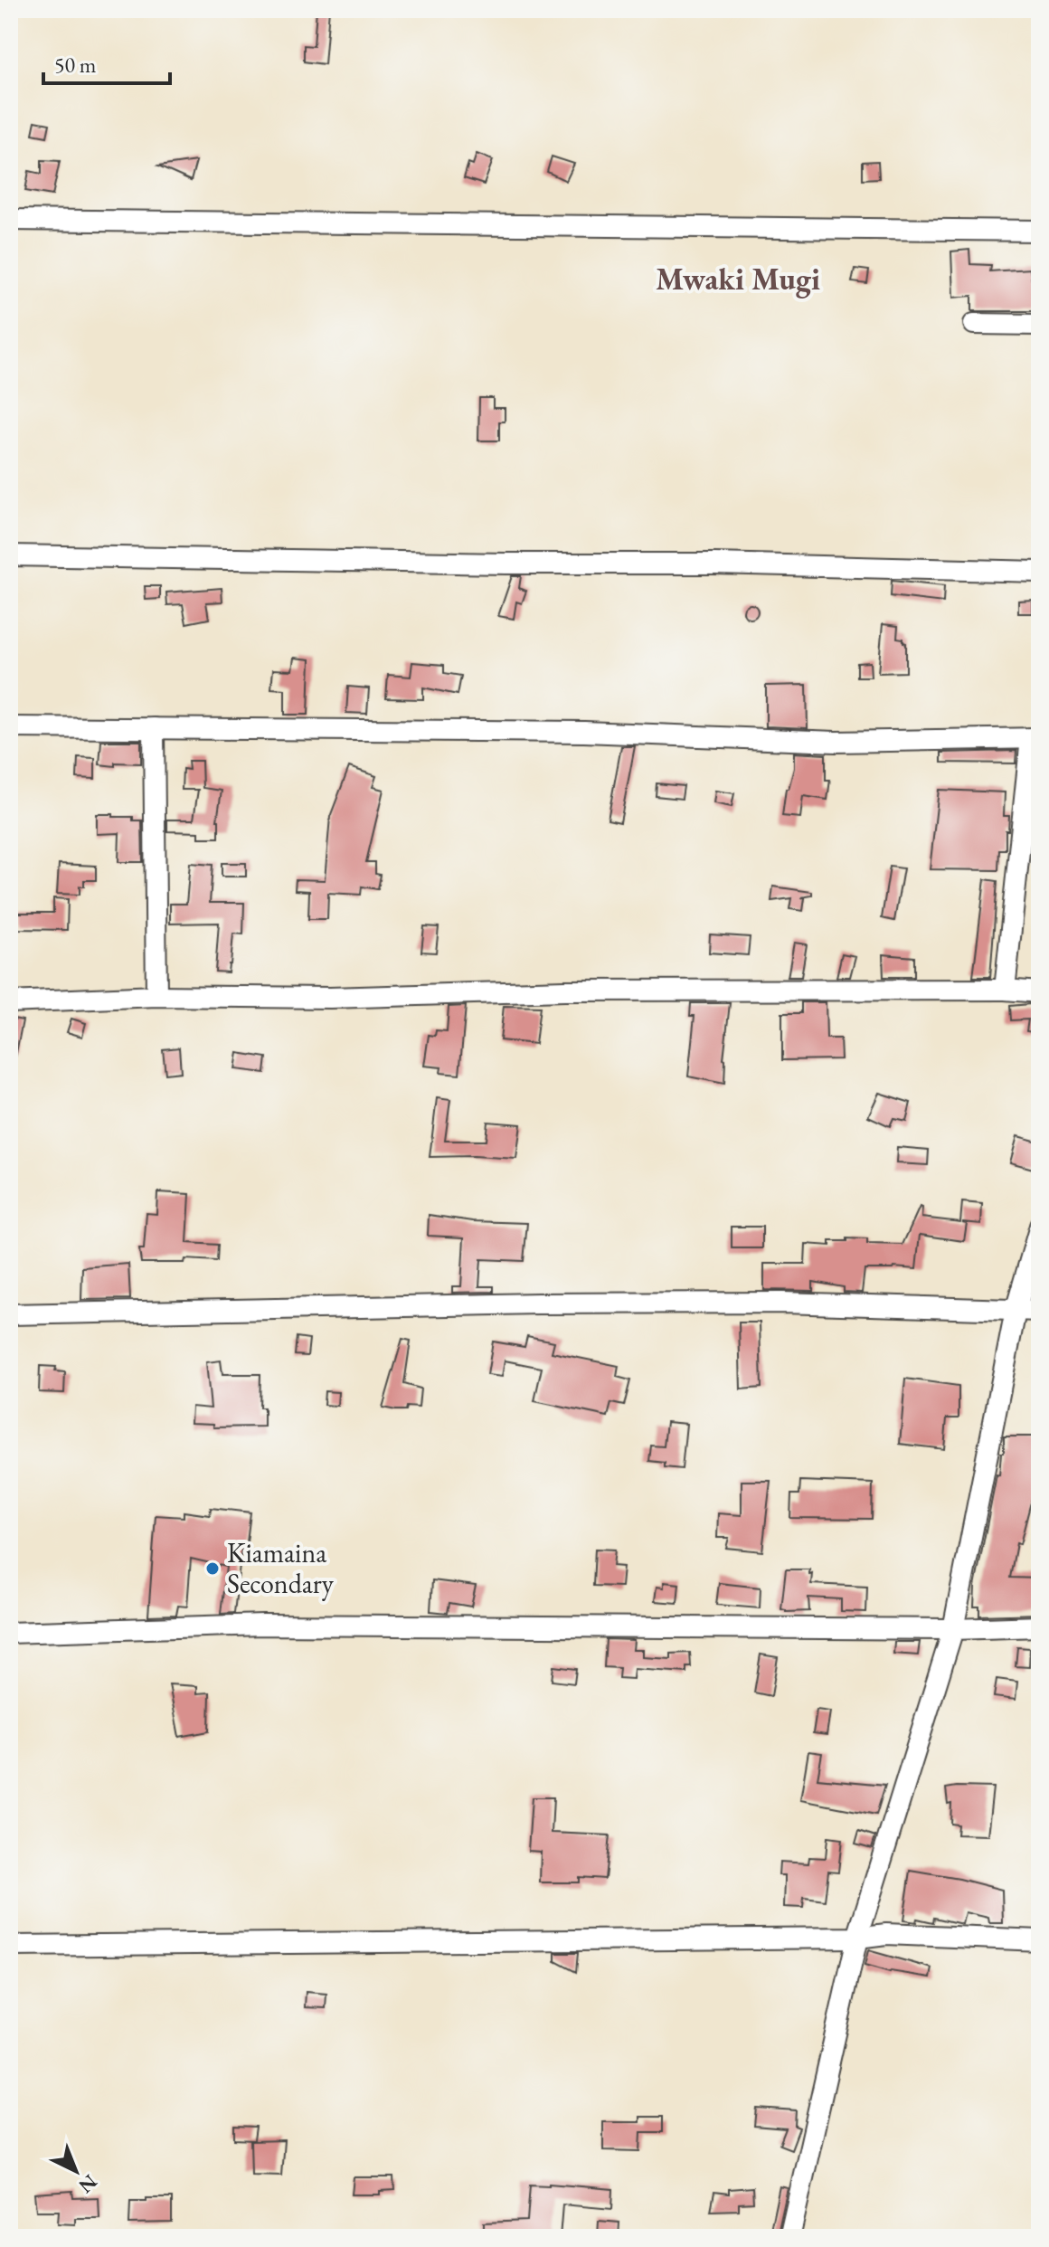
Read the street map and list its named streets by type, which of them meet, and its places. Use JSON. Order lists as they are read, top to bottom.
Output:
{
  "districts": ["Mwaki Mugi"],
  "places": ["Kiamaina Secondary"],
  "scale_bar": "50 m",
  "north": "bottom right"
}
